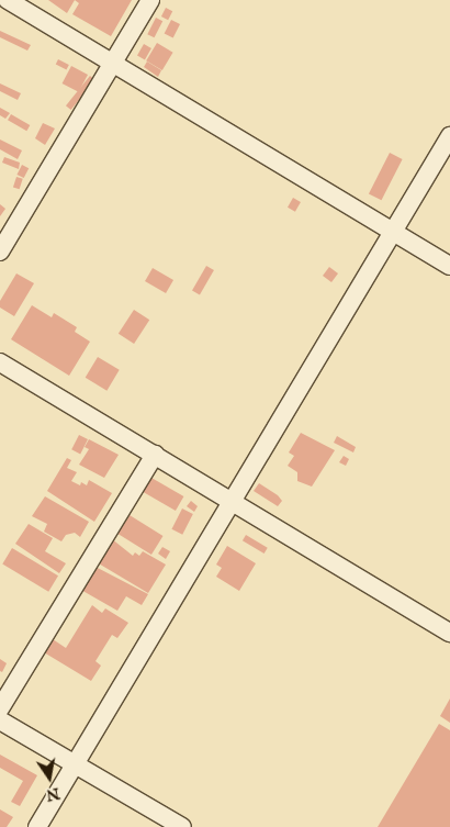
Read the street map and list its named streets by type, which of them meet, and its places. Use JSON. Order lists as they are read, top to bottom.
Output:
{
  "north": "bottom"
}
